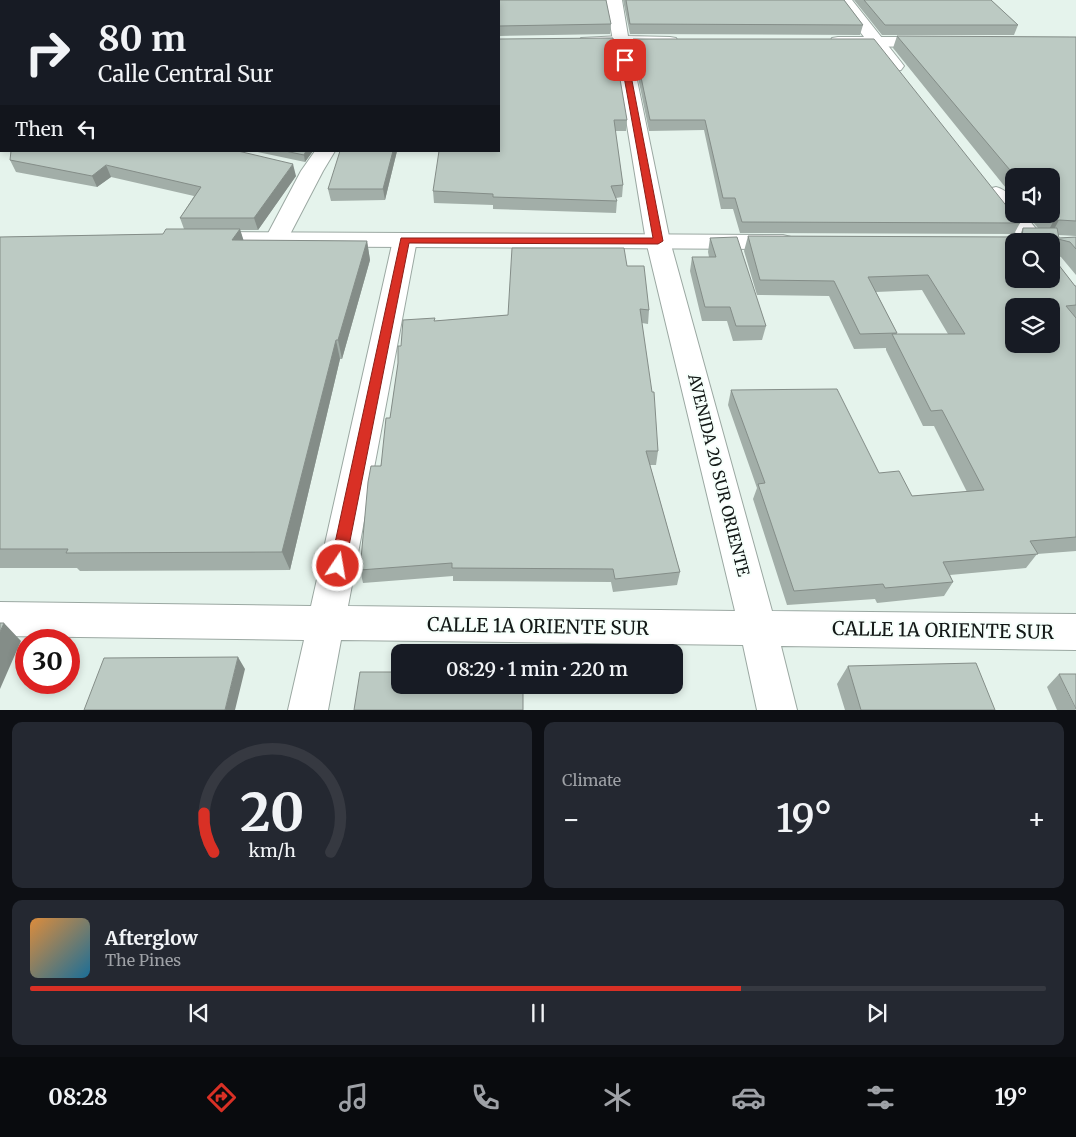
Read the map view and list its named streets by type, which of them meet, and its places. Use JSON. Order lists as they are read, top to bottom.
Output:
{
  "streets": {
    "street": ["AVENIDA 20 SUR ORIENTE", "CALLE 1A ORIENTE SUR"]
  },
  "crossings": [
    ["AVENIDA 20 SUR ORIENTE", "CALLE 1A ORIENTE SUR"]
  ],
  "page": {
    "turn": ["80 m", "Calle Central Sur"],
    "then": "Then",
    "limit": "30",
    "trip": "08:29 · 1 min · 220 m",
    "tile": "Climate",
    "heat": ["−", "19°", "+"],
    "song": ["Afterglow", "The Pines"],
    "tabs": ["08:28", "19°"],
    "gauge": ["20", "km/h"]
  }
}
